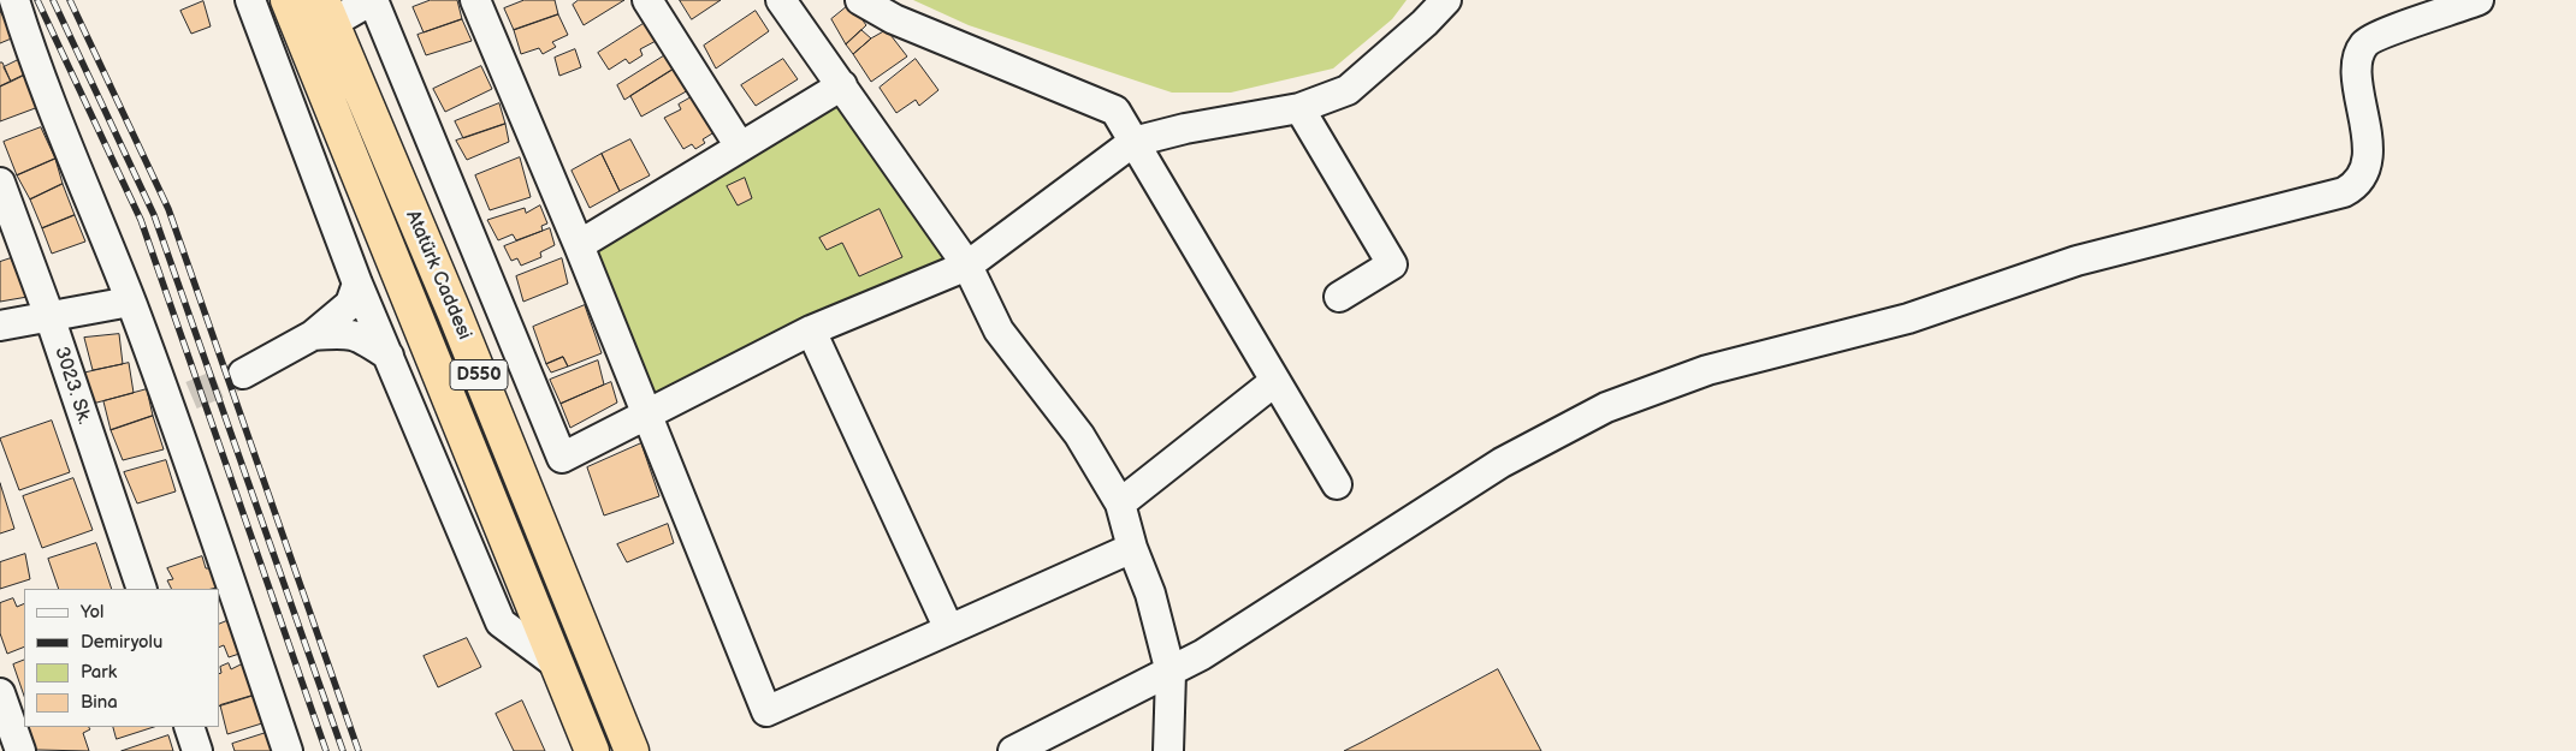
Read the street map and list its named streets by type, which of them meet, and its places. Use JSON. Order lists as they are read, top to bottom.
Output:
{
  "streets": {
    "highway": ["Atatürk Caddesi", "D550"],
    "street": ["3023. Sk."]
  },
  "legend": [
    "Yol",
    "Demiryolu",
    "Park",
    "Bina"
  ]
}
